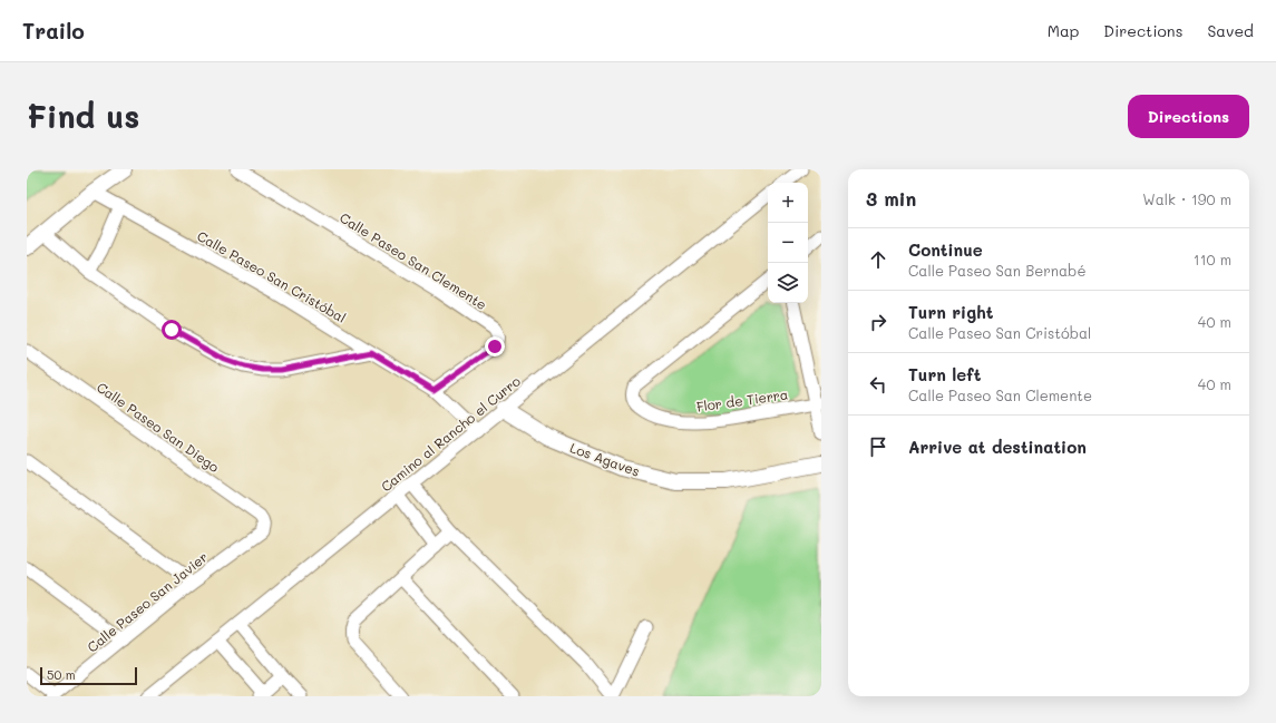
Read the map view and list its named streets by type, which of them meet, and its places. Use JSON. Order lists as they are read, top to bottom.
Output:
{
  "streets": {
    "street": [
      "Calle Paseo San Clemente",
      "Calle Paseo San Cristóbal",
      "Flor de Tierra",
      "Calle Paseo San Diego",
      "Camino al Rancho el Curro",
      "Los Agaves",
      "Calle Paseo San Javier"
    ]
  },
  "crossings": [
    ["Calle Paseo San Clemente", "Calle Paseo San Cristóbal"],
    ["Calle Paseo San Cristóbal", "Camino al Rancho el Curro"],
    ["Calle Paseo San Diego", "Calle Paseo San Javier"],
    ["Camino al Rancho el Curro", "Los Agaves"]
  ],
  "scale_bar": "50 m",
  "page": {
    "header": "Trailo",
    "nav": ["Map", "Directions", "Saved"],
    "buttons": "Directions",
    "title": "Find us",
    "heading": ["3 min", "Walk · 190 m"],
    "map_buttons": ["+", "−"],
    "list": [
      ["Continue", "Calle Paseo San Bernabé", "110 m"],
      ["Turn right", "Calle Paseo San Cristóbal", "40 m"],
      ["Turn left", "Calle Paseo San Clemente", "40 m"],
      "Arrive at destination"
    ],
    "scale": "50 m"
  }
}
